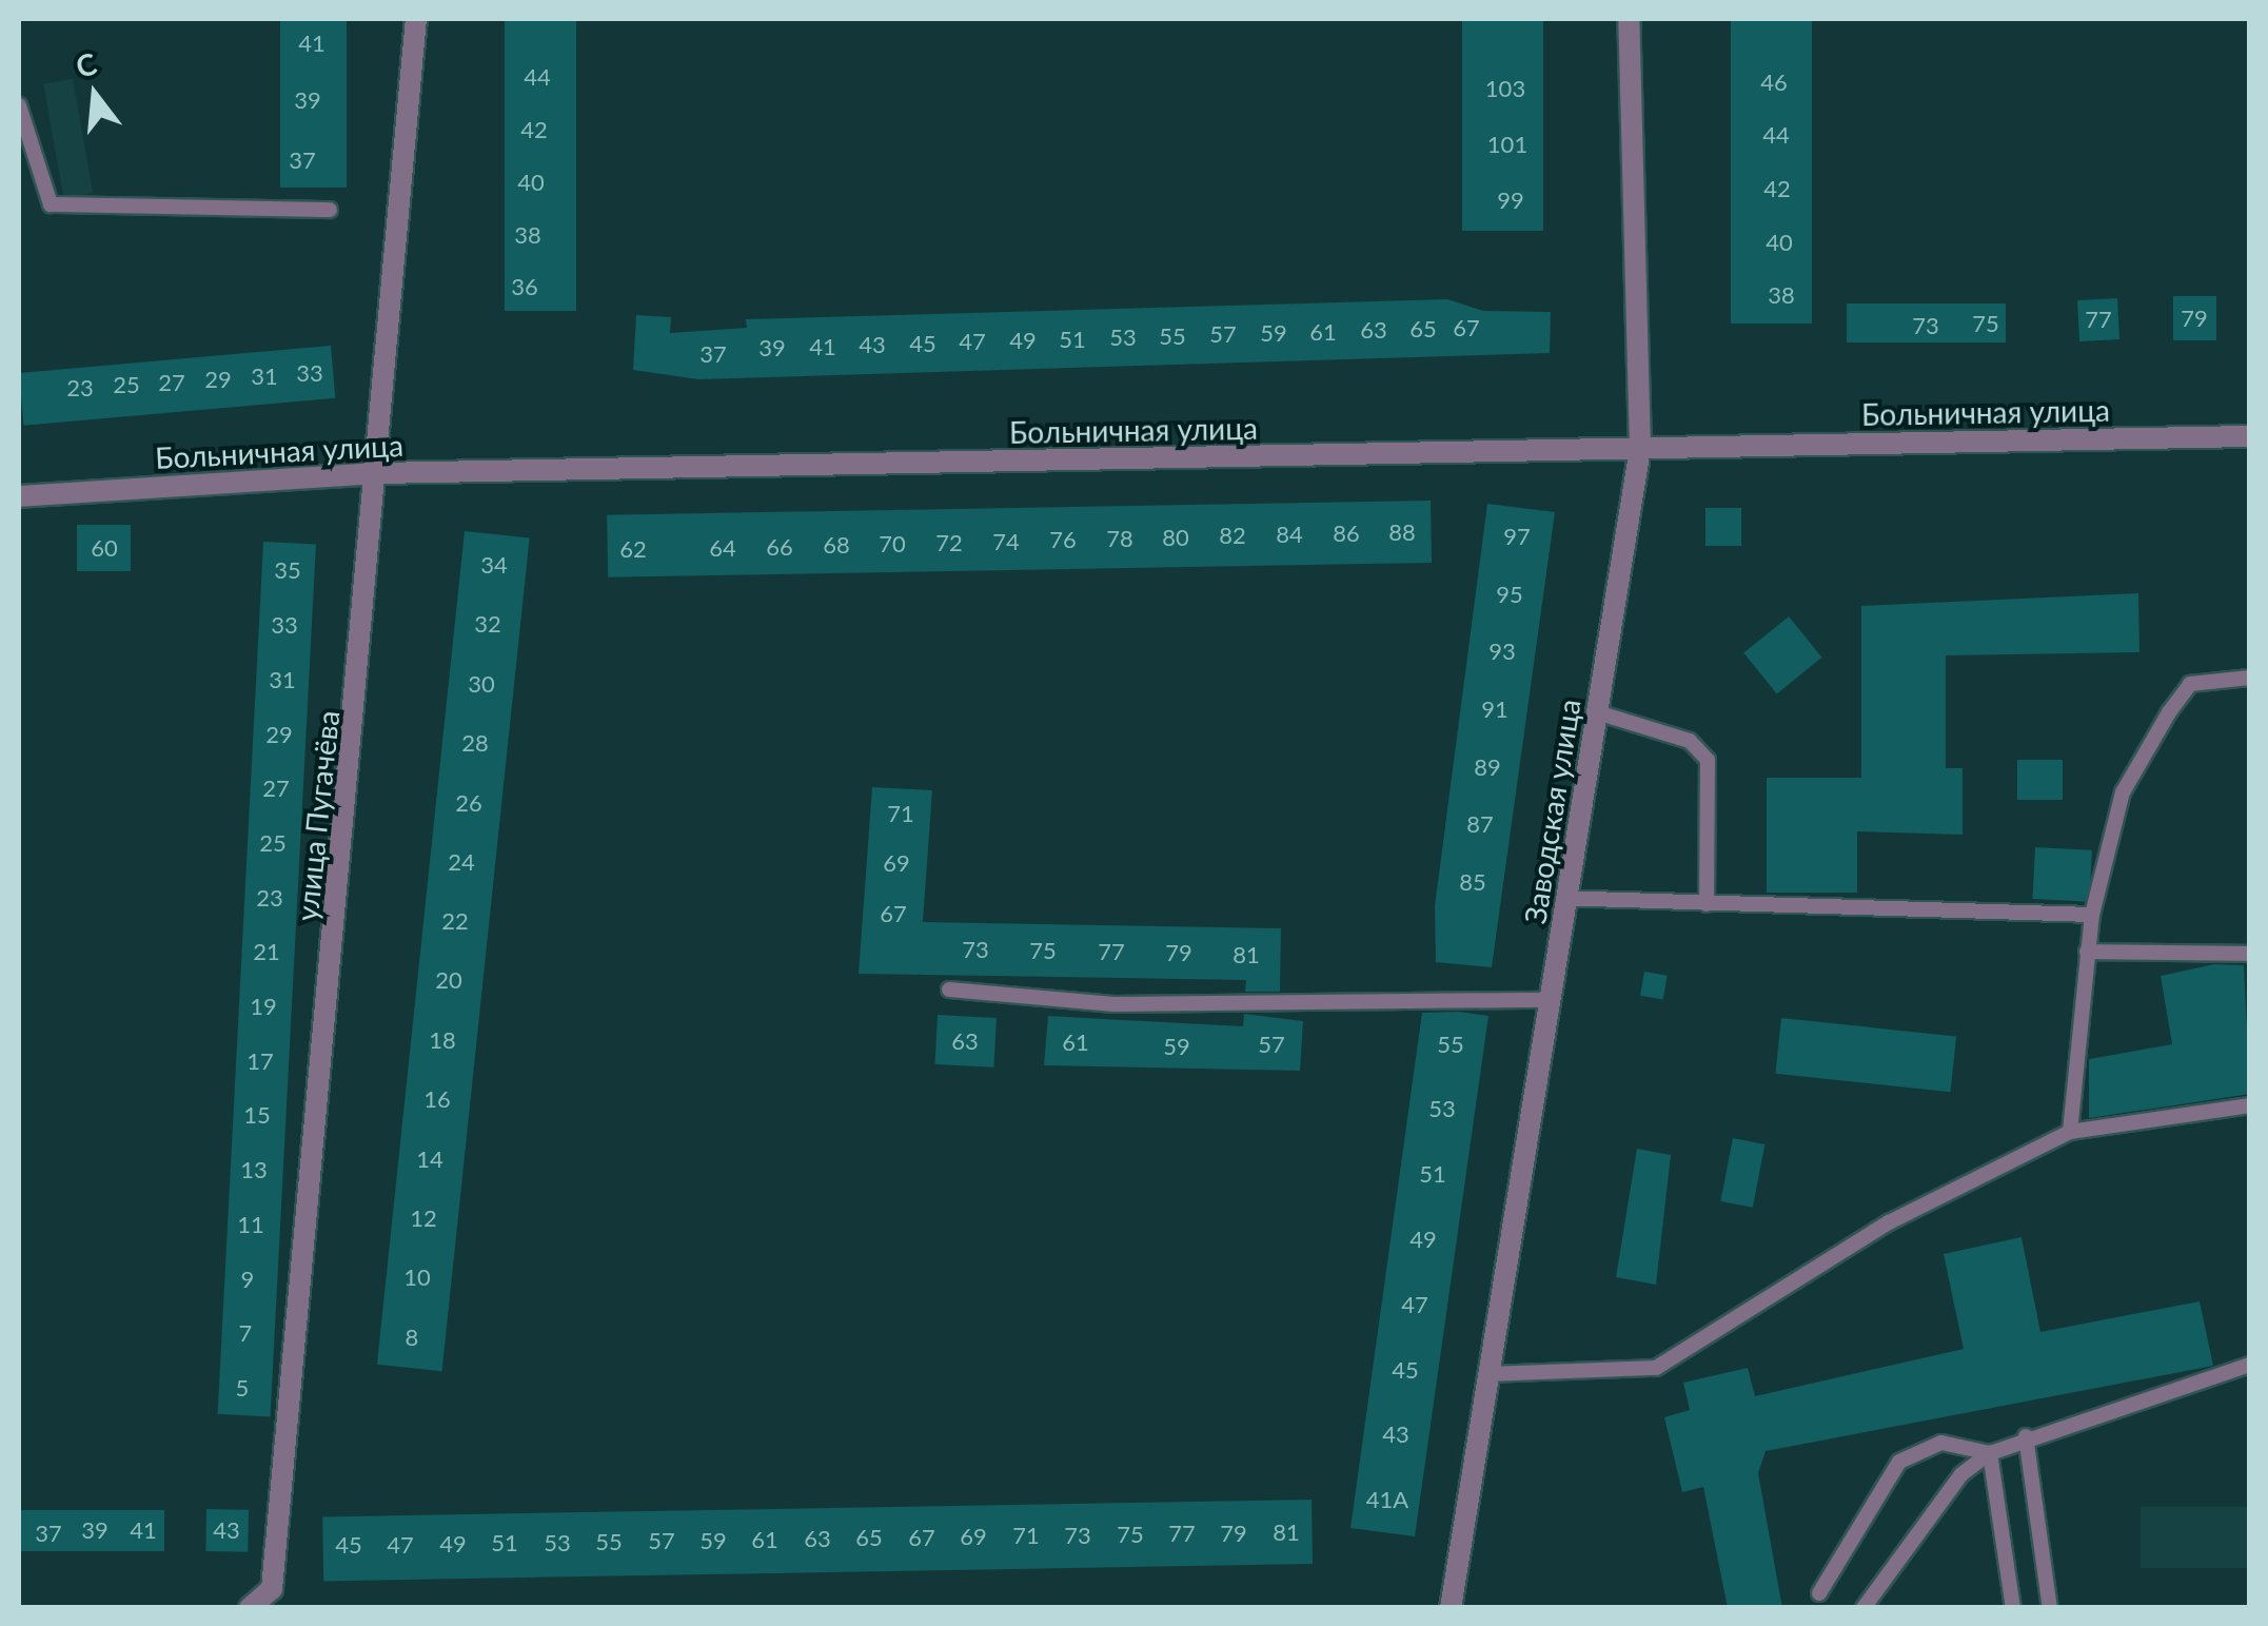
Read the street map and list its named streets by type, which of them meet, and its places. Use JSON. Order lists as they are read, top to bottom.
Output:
{
  "streets": {
    "street": ["Больничная улица", "Заводская улица", "улица Пугачёва"]
  },
  "crossings": [
    ["Больничная улица", "Заводская улица"],
    ["Больничная улица", "улица Пугачёва"]
  ],
  "house_numbers": [
    "41",
    "44",
    "46",
    "103",
    "39",
    "42",
    "44",
    "101",
    "37",
    "40",
    "42",
    "99",
    "38",
    "40",
    "36",
    "38",
    "79",
    "77",
    "75",
    "73",
    "67",
    "65",
    "63",
    "61",
    "59",
    "57",
    "55",
    "53",
    "51",
    "49",
    "47",
    "45",
    "43",
    "41",
    "39",
    "37",
    "33",
    "31",
    "29",
    "27",
    "25",
    "23",
    "88",
    "86",
    "84",
    "82",
    "97",
    "80",
    "78",
    "76",
    "74",
    "72",
    "70",
    "68",
    "66",
    "60",
    "64",
    "62",
    "34",
    "35",
    "95",
    "32",
    "33",
    "93",
    "31",
    "30",
    "91",
    "29",
    "28",
    "89",
    "27",
    "26",
    "71",
    "87",
    "25",
    "24",
    "69",
    "85",
    "23",
    "67",
    "22",
    "73",
    "75",
    "21",
    "77",
    "79",
    "81",
    "20",
    "19",
    "18",
    "63",
    "61",
    "57",
    "55",
    "59",
    "17",
    "16",
    "53",
    "15",
    "14",
    "13",
    "51",
    "12",
    "11",
    "49",
    "10",
    "9",
    "47",
    "7",
    "8",
    "45",
    "5",
    "43",
    "41А",
    "39",
    "41",
    "43",
    "81",
    "37",
    "77",
    "79",
    "75",
    "71",
    "73",
    "69",
    "65",
    "67",
    "63",
    "61",
    "57",
    "59",
    "55",
    "51",
    "53",
    "49",
    "45",
    "47"
  ],
  "north": "top"
}
